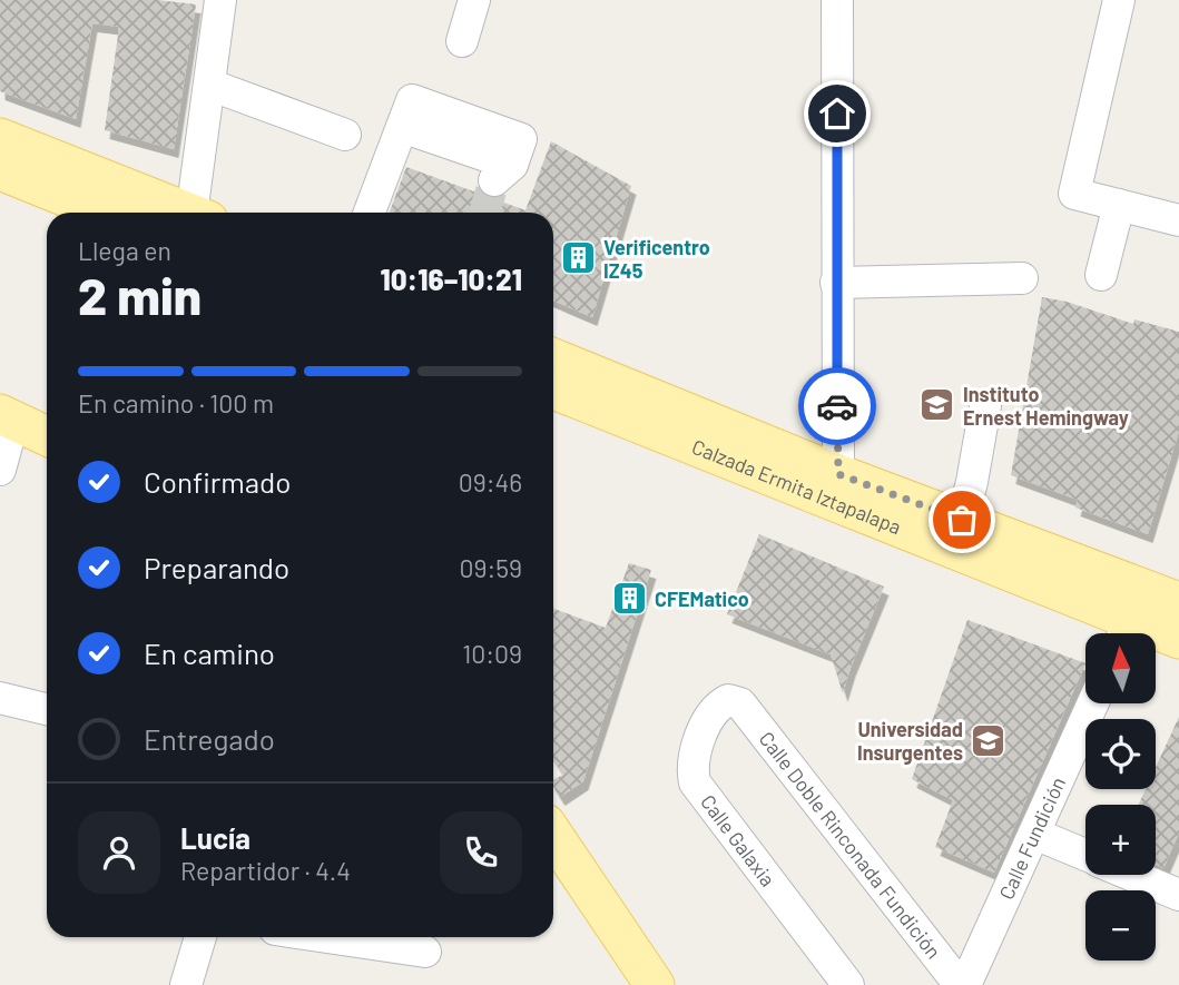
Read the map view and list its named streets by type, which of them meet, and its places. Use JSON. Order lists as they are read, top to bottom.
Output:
{
  "streets": {
    "main road": ["Calzada Ermita Iztapalapa"],
    "street": ["Calle Fundición", "Calle Galaxia", "Calle Doble Rinconada Fundición"]
  },
  "crossings": [
    ["Calle Fundición", "Calle Doble Rinconada Fundición"],
    ["Calle Galaxia", "Calle Doble Rinconada Fundición"]
  ],
  "places": {
    "building": ["Verificentro IZ45", "CFEMatico"],
    "school or university": ["Instituto Ernest Hemingway", "Universidad Insurgentes"]
  },
  "north": "top",
  "page": {
    "heading": ["2 min", "Llega en", "10:16–10:21"],
    "panel": ["Lucía", "Repartidor · 4.4"],
    "bar": "En camino · 100 m",
    "list": [
      ["Confirmado", "09:46"],
      ["Preparando", "09:59"],
      ["En camino", "10:09"],
      "Entregado"
    ],
    "map_buttons": ["+", "−"]
  }
}
